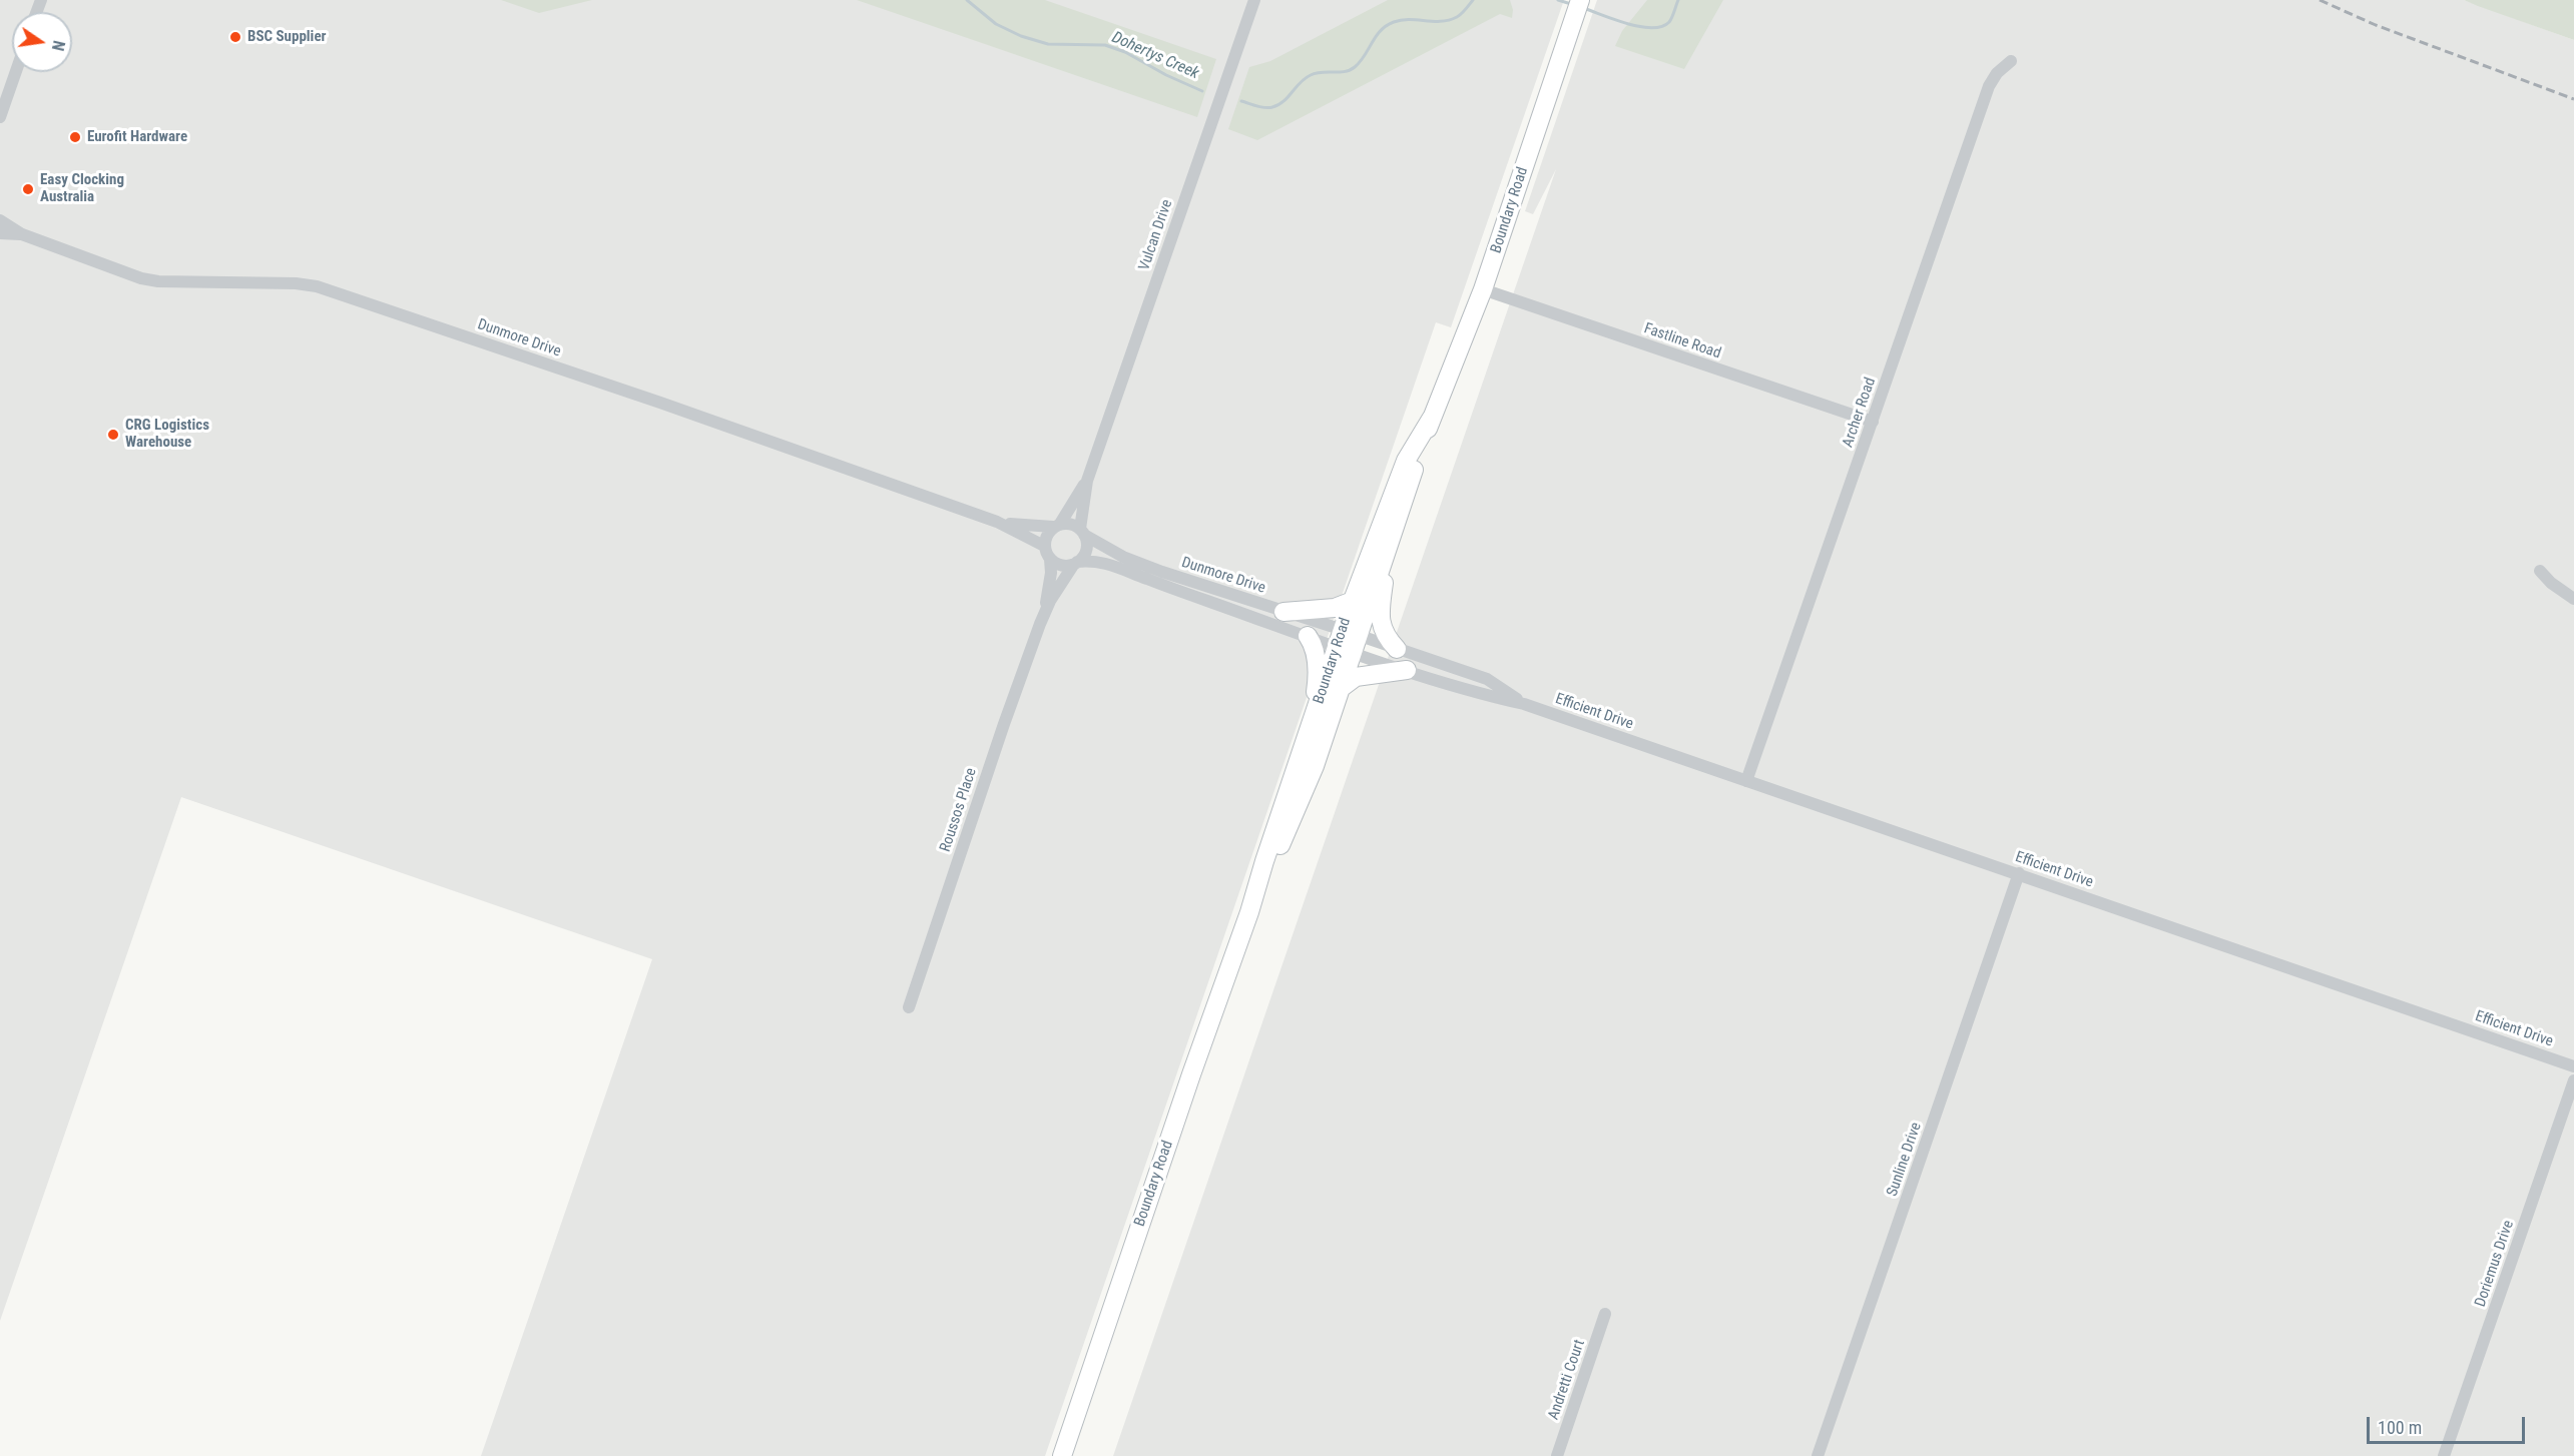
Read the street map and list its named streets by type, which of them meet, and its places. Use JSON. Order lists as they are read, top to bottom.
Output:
{
  "streets": {
    "main road": ["Boundary Road"],
    "street": [
      "Vulcan Drive",
      "Dunmore Drive",
      "Fastline Road",
      "Archer Road",
      "Efficient Drive",
      "Roussos Place",
      "Sunline Drive",
      "Doriemus Drive",
      "Andretti Court"
    ]
  },
  "crossings": [
    ["Boundary Road", "Dunmore Drive"],
    ["Boundary Road", "Fastline Road"],
    ["Boundary Road", "Efficient Drive"],
    ["Vulcan Drive", "Dunmore Drive"],
    ["Vulcan Drive", "Roussos Place"],
    ["Dunmore Drive", "Efficient Drive"],
    ["Dunmore Drive", "Roussos Place"],
    ["Fastline Road", "Archer Road"],
    ["Archer Road", "Efficient Drive"],
    ["Efficient Drive", "Sunline Drive"]
  ],
  "water": ["Dohertys Creek"],
  "places": [
    "BSC Supplier",
    "Eurofit Hardware",
    "Easy Clocking Australia",
    "CRG Logistics Warehouse"
  ],
  "scale_bar": "100 m",
  "north": "right"
}
